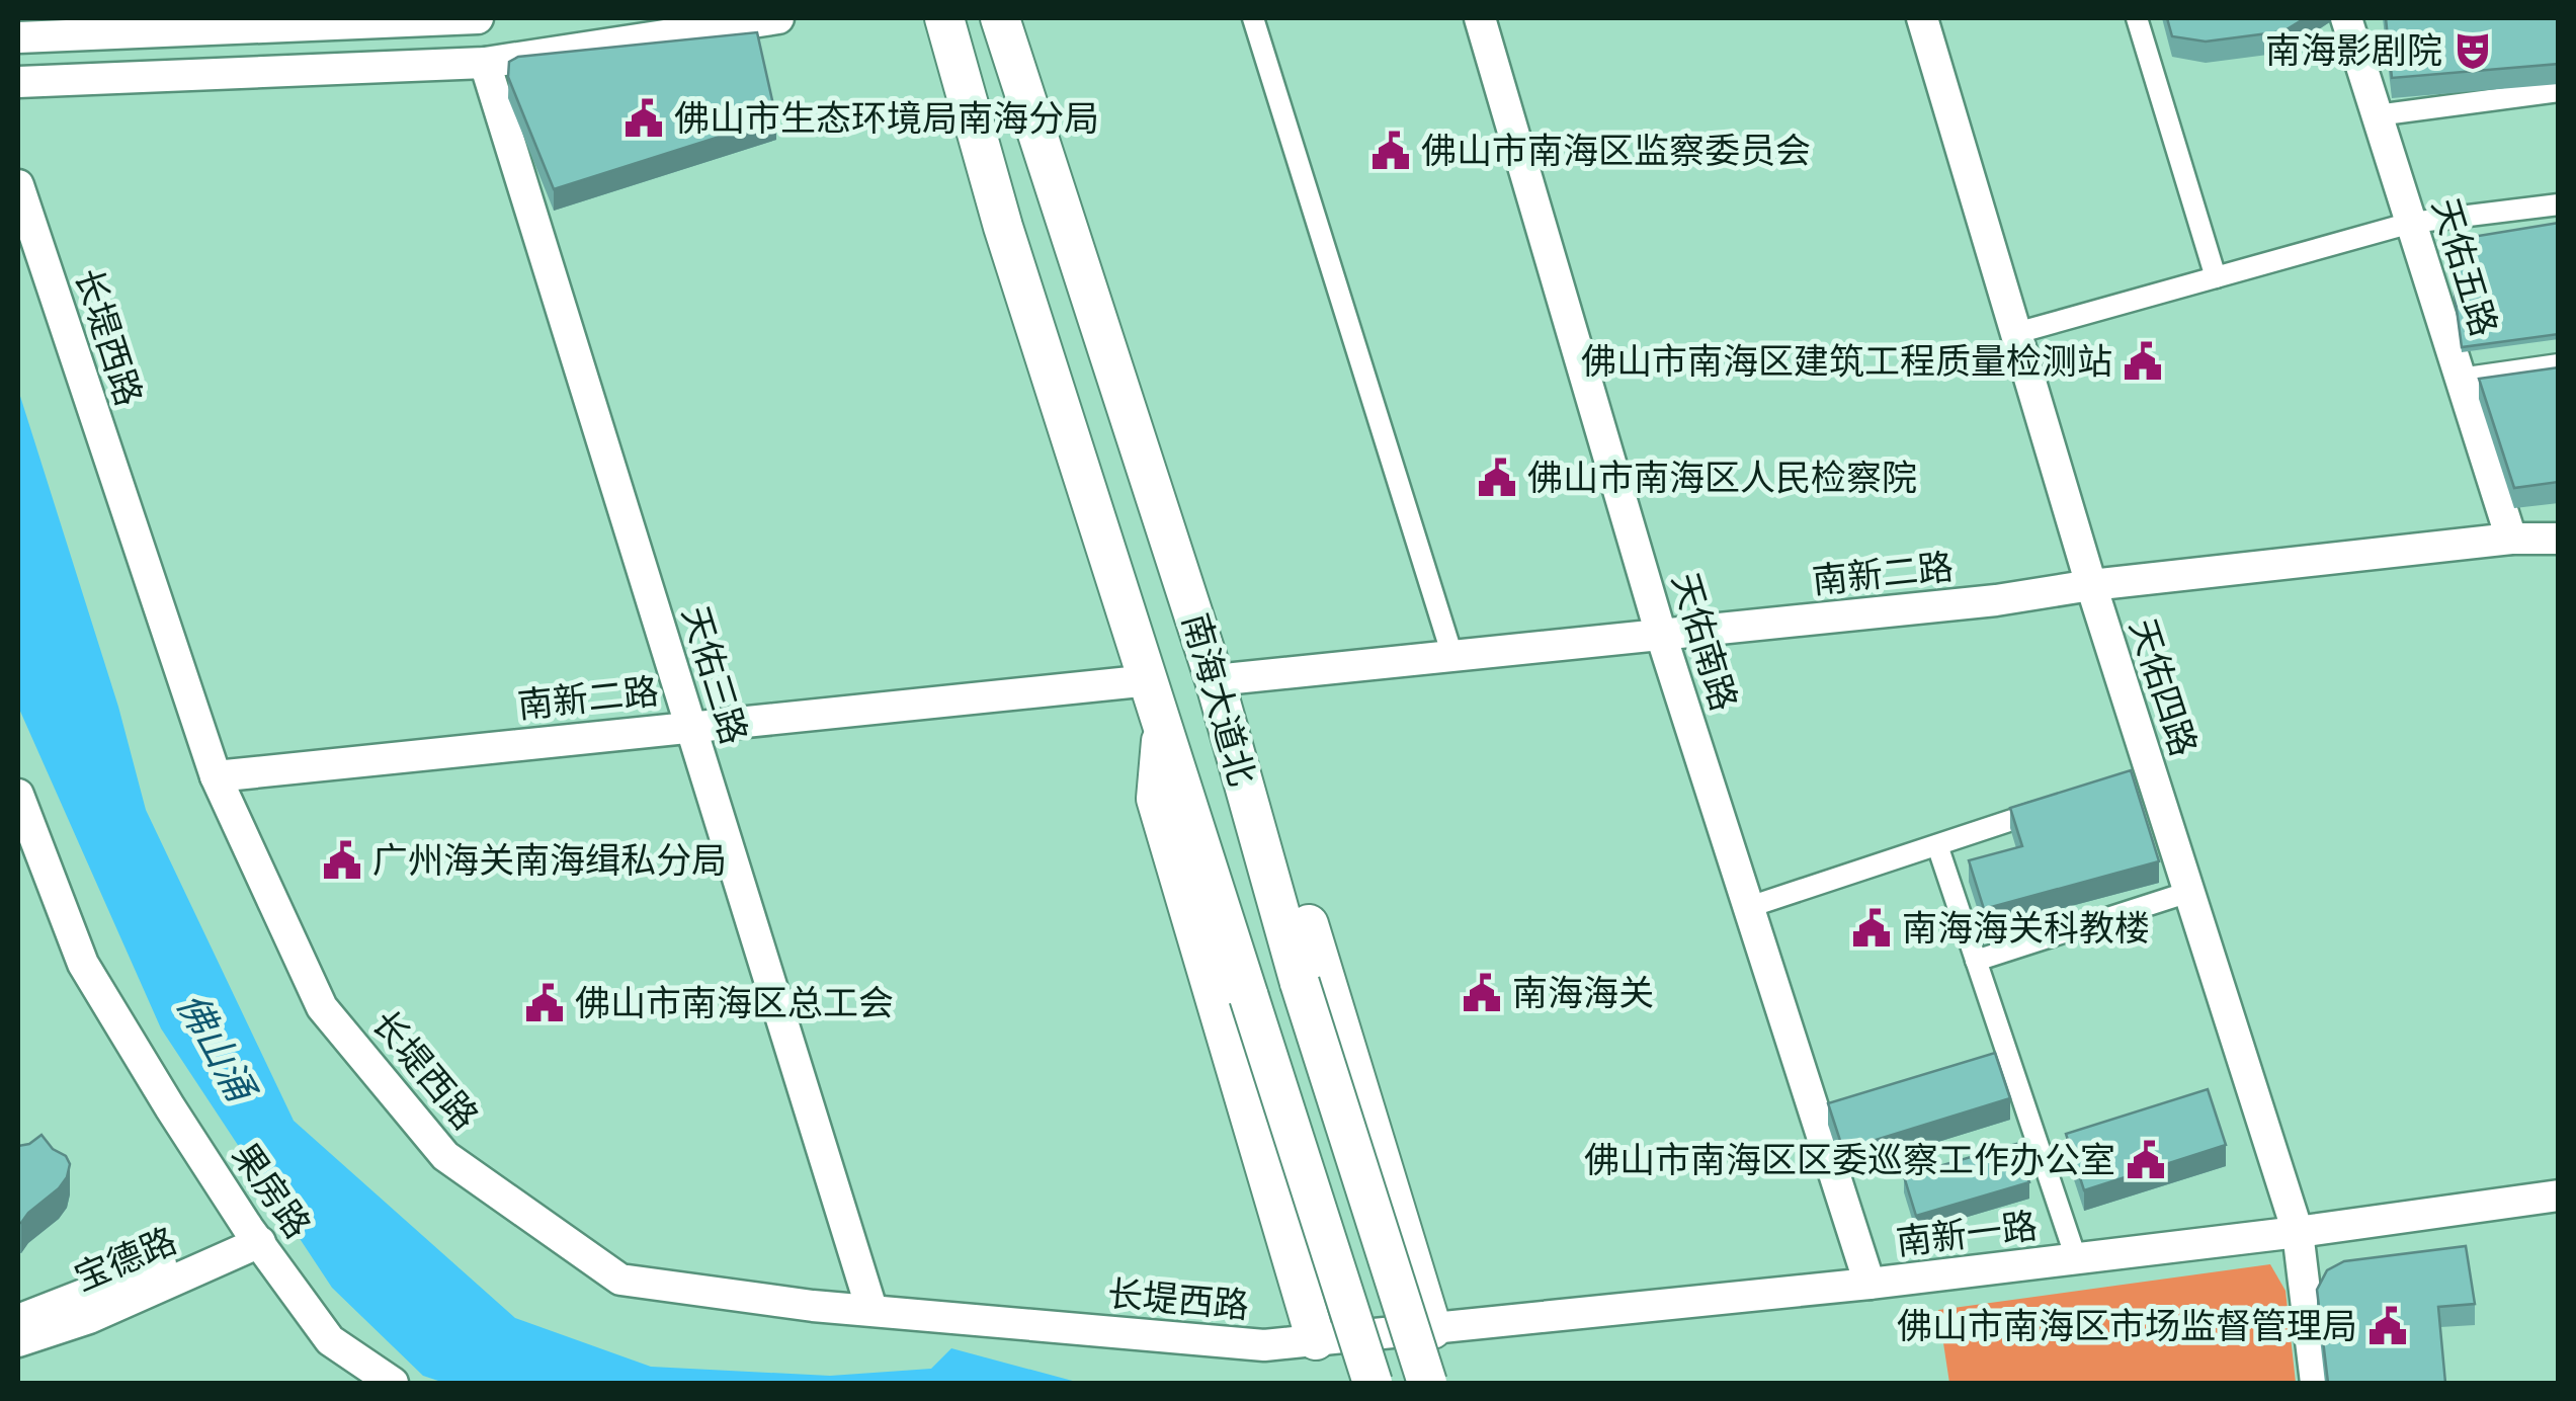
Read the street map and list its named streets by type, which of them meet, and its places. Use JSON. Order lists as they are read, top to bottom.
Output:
{
  "streets": {
    "highway": ["南海大道北"],
    "street": [
      "天佑五路",
      "长堤西路",
      "南新二路",
      "天佑南路",
      "天佑三路",
      "天佑四路",
      "果房路",
      "南新一路",
      "宝德路"
    ]
  },
  "crossings": [
    ["天佑五路", "南新二路"],
    ["长堤西路", "南新二路"],
    ["长堤西路", "天佑三路"],
    ["长堤西路", "南新一路"],
    ["南新二路", "天佑南路"],
    ["南新二路", "天佑三路"],
    ["南新二路", "天佑四路"],
    ["南新二路", "南海大道北"],
    ["天佑南路", "南新一路"],
    ["天佑四路", "南新一路"],
    ["果房路", "宝德路"]
  ],
  "water": ["佛山涌"],
  "places": {
    "theatre": ["南海影剧院"],
    "public building": [
      "佛山市生态环境局南海分局",
      "佛山市南海区监察委员会",
      "佛山市南海区建筑工程质量检测站",
      "佛山市南海区人民检察院",
      "广州海关南海缉私分局",
      "南海海关科教楼",
      "南海海关",
      "佛山市南海区总工会",
      "佛山市南海区区委巡察工作办公室",
      "佛山市南海区市场监督管理局"
    ]
  }
}
